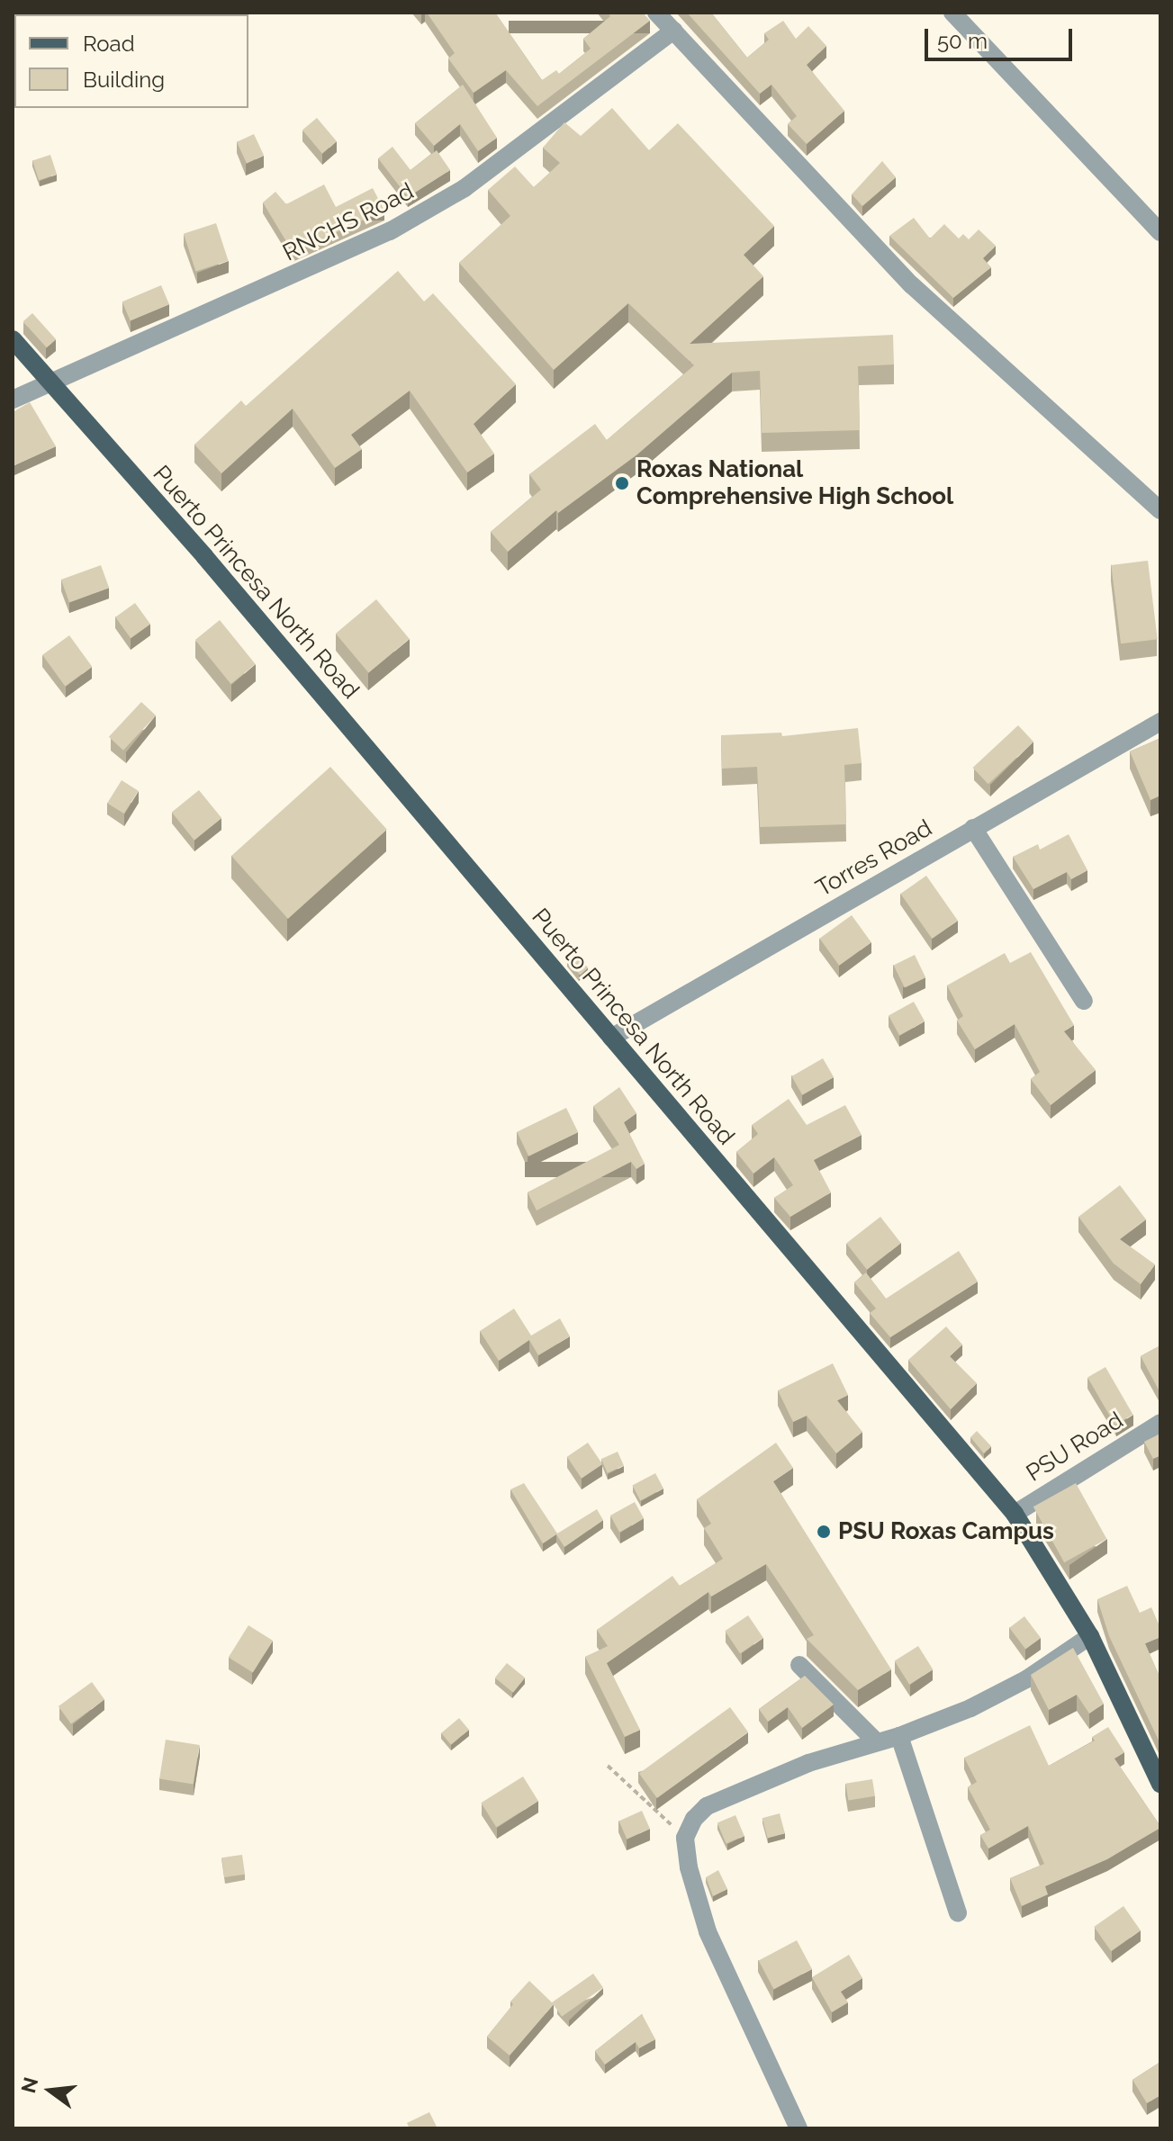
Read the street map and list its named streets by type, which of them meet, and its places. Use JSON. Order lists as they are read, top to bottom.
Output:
{
  "streets": {
    "main road": ["Puerto Princesa North Road"],
    "street": ["RNCHS Road", "Torres Road", "PSU Road"]
  },
  "crossings": [
    ["RNCHS Road", "Puerto Princesa North Road"],
    ["Puerto Princesa North Road", "Torres Road"],
    ["Puerto Princesa North Road", "PSU Road"]
  ],
  "places": ["Roxas National Comprehensive High School", "PSU Roxas Campus"],
  "legend": ["Road", "Building"],
  "scale_bar": "50 m",
  "north": "left"
}
